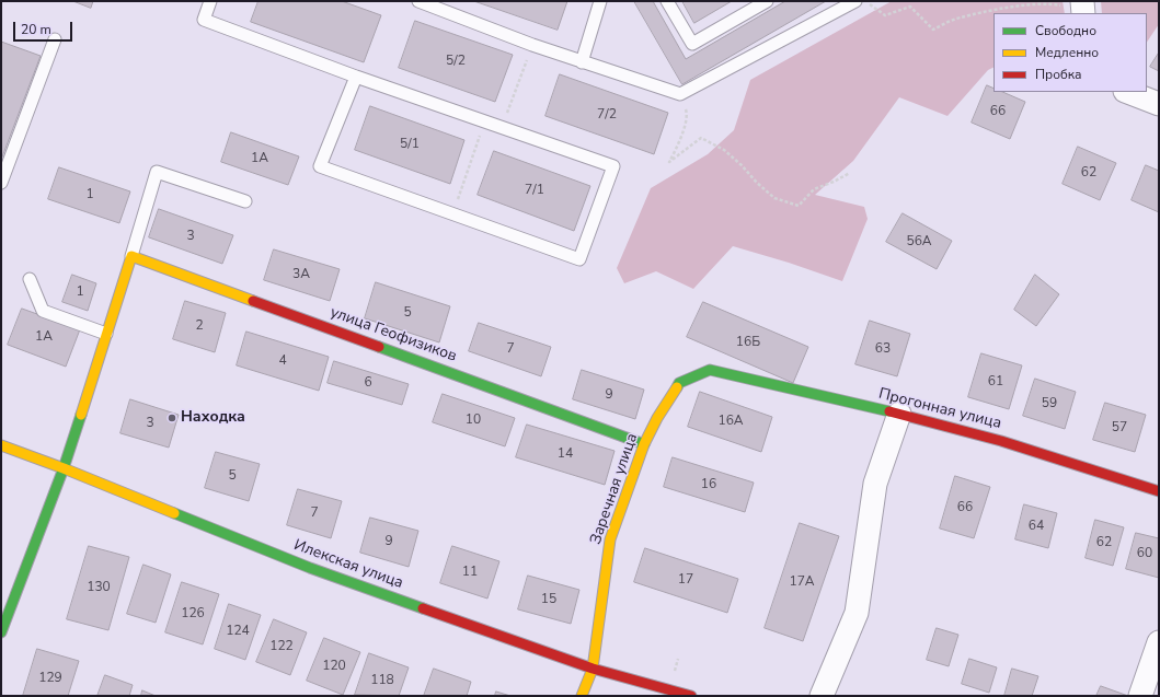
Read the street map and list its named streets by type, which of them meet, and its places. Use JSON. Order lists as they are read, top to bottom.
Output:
{
  "streets": {
    "street": [
      "улица Геофизиков",
      "Прогонная улица",
      "Заречная улица",
      "Илекская улица"
    ]
  },
  "crossings": [
    ["улица Геофизиков", "Заречная улица"],
    ["Прогонная улица", "Заречная улица"],
    ["Заречная улица", "Илекская улица"]
  ],
  "places": ["Находка"],
  "house_numbers": [
    "5/2",
    "66",
    "7/2",
    "5/1",
    "1А",
    "62",
    "7/1",
    "1",
    "3",
    "56А",
    "3А",
    "1",
    "5",
    "2",
    "1А",
    "16Б",
    "7",
    "63",
    "4",
    "61",
    "6",
    "9",
    "59",
    "10",
    "16А",
    "3",
    "57",
    "14",
    "5",
    "16",
    "66",
    "7",
    "64",
    "9",
    "62",
    "60",
    "11",
    "17",
    "17А",
    "130",
    "15",
    "126",
    "124",
    "122",
    "120",
    "129",
    "118"
  ],
  "legend": ["Свободно", "Медленно", "Пробка"],
  "scale_bar": "20 m"
}
